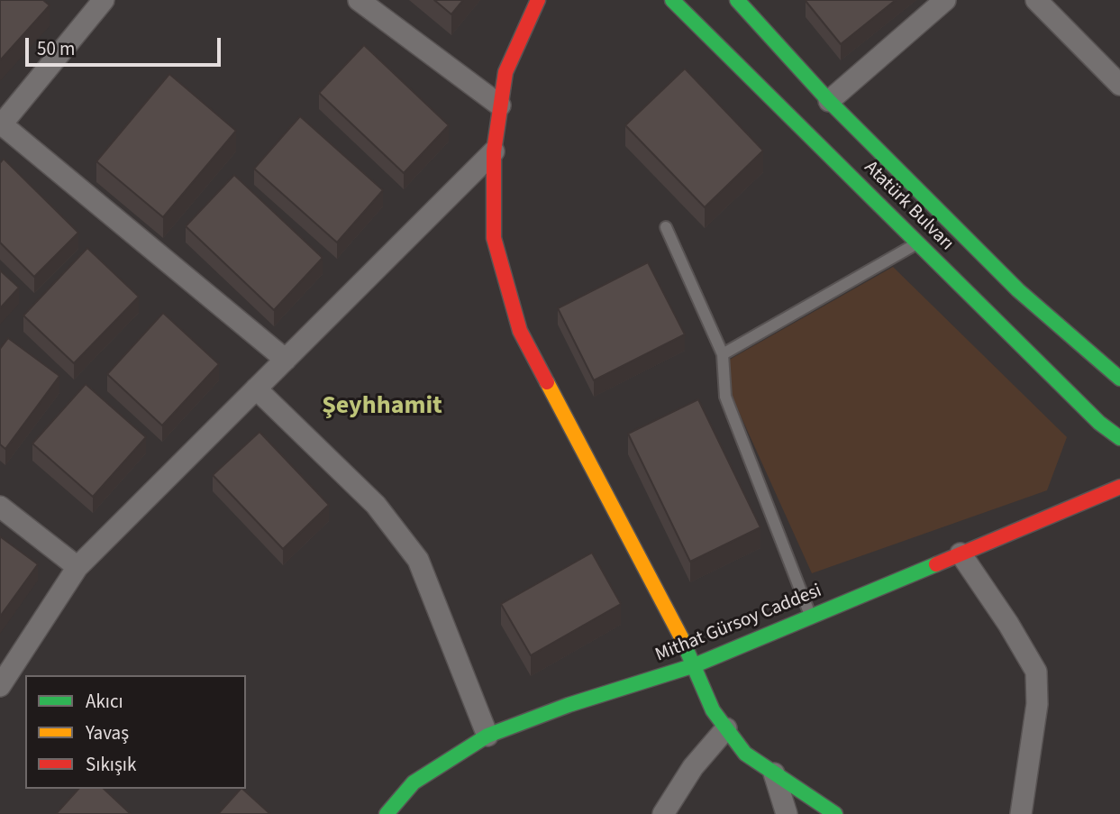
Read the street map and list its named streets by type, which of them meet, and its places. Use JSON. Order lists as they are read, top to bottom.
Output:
{
  "streets": {
    "main road": ["Atatürk Bulvarı", "Mithat Gürsoy Caddesi"]
  },
  "districts": ["Şeyhhamit"],
  "legend": ["Akıcı", "Yavaş", "Sıkışık"],
  "scale_bar": "50 m"
}
